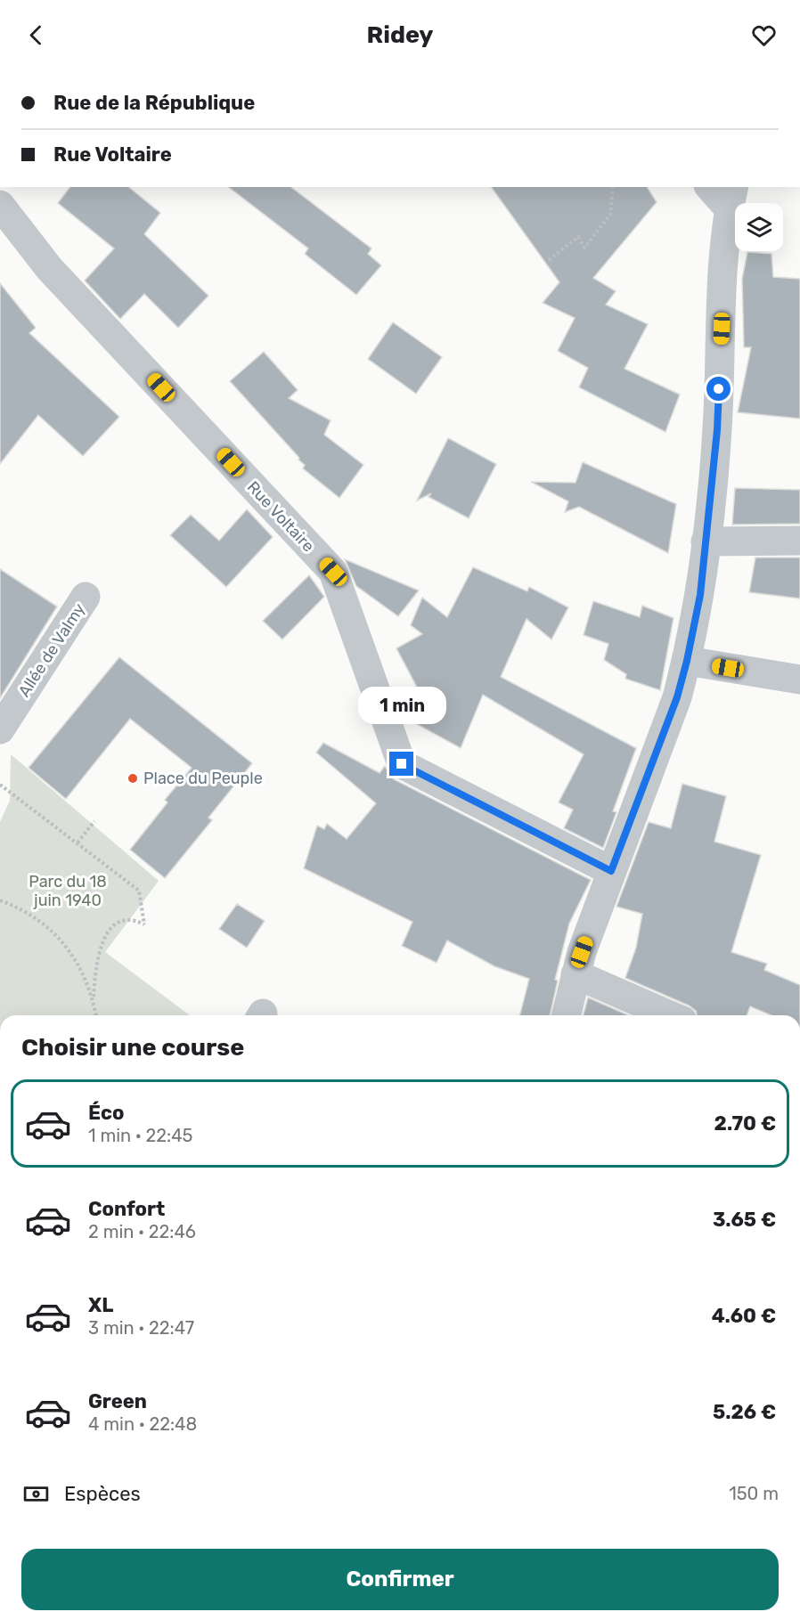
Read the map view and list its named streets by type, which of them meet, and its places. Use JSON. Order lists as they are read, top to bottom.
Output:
{
  "streets": {
    "street": ["Rue Voltaire", "Allée de Valmy"]
  },
  "parks": ["Parc du 18 juin 1940"],
  "places": ["Place du Peuple"],
  "page": {
    "header": "Ridey",
    "banner": ["Rue de la République", "Rue Voltaire"],
    "bubble": "1 min",
    "heading": "Choisir une course",
    "list": [
      {
        "name": "Éco",
        "note": "1 min · 22:45",
        "value": "2.70 €"
      },
      {
        "name": "Confort",
        "note": "2 min · 22:46",
        "value": "3.65 €"
      },
      {
        "name": "XL",
        "note": "3 min · 22:47",
        "value": "4.60 €"
      },
      {
        "name": "Green",
        "note": "4 min · 22:48",
        "value": "5.26 €"
      }
    ],
    "pay": ["Espèces", "150 m"],
    "buttons": "Confirmer"
  }
}
